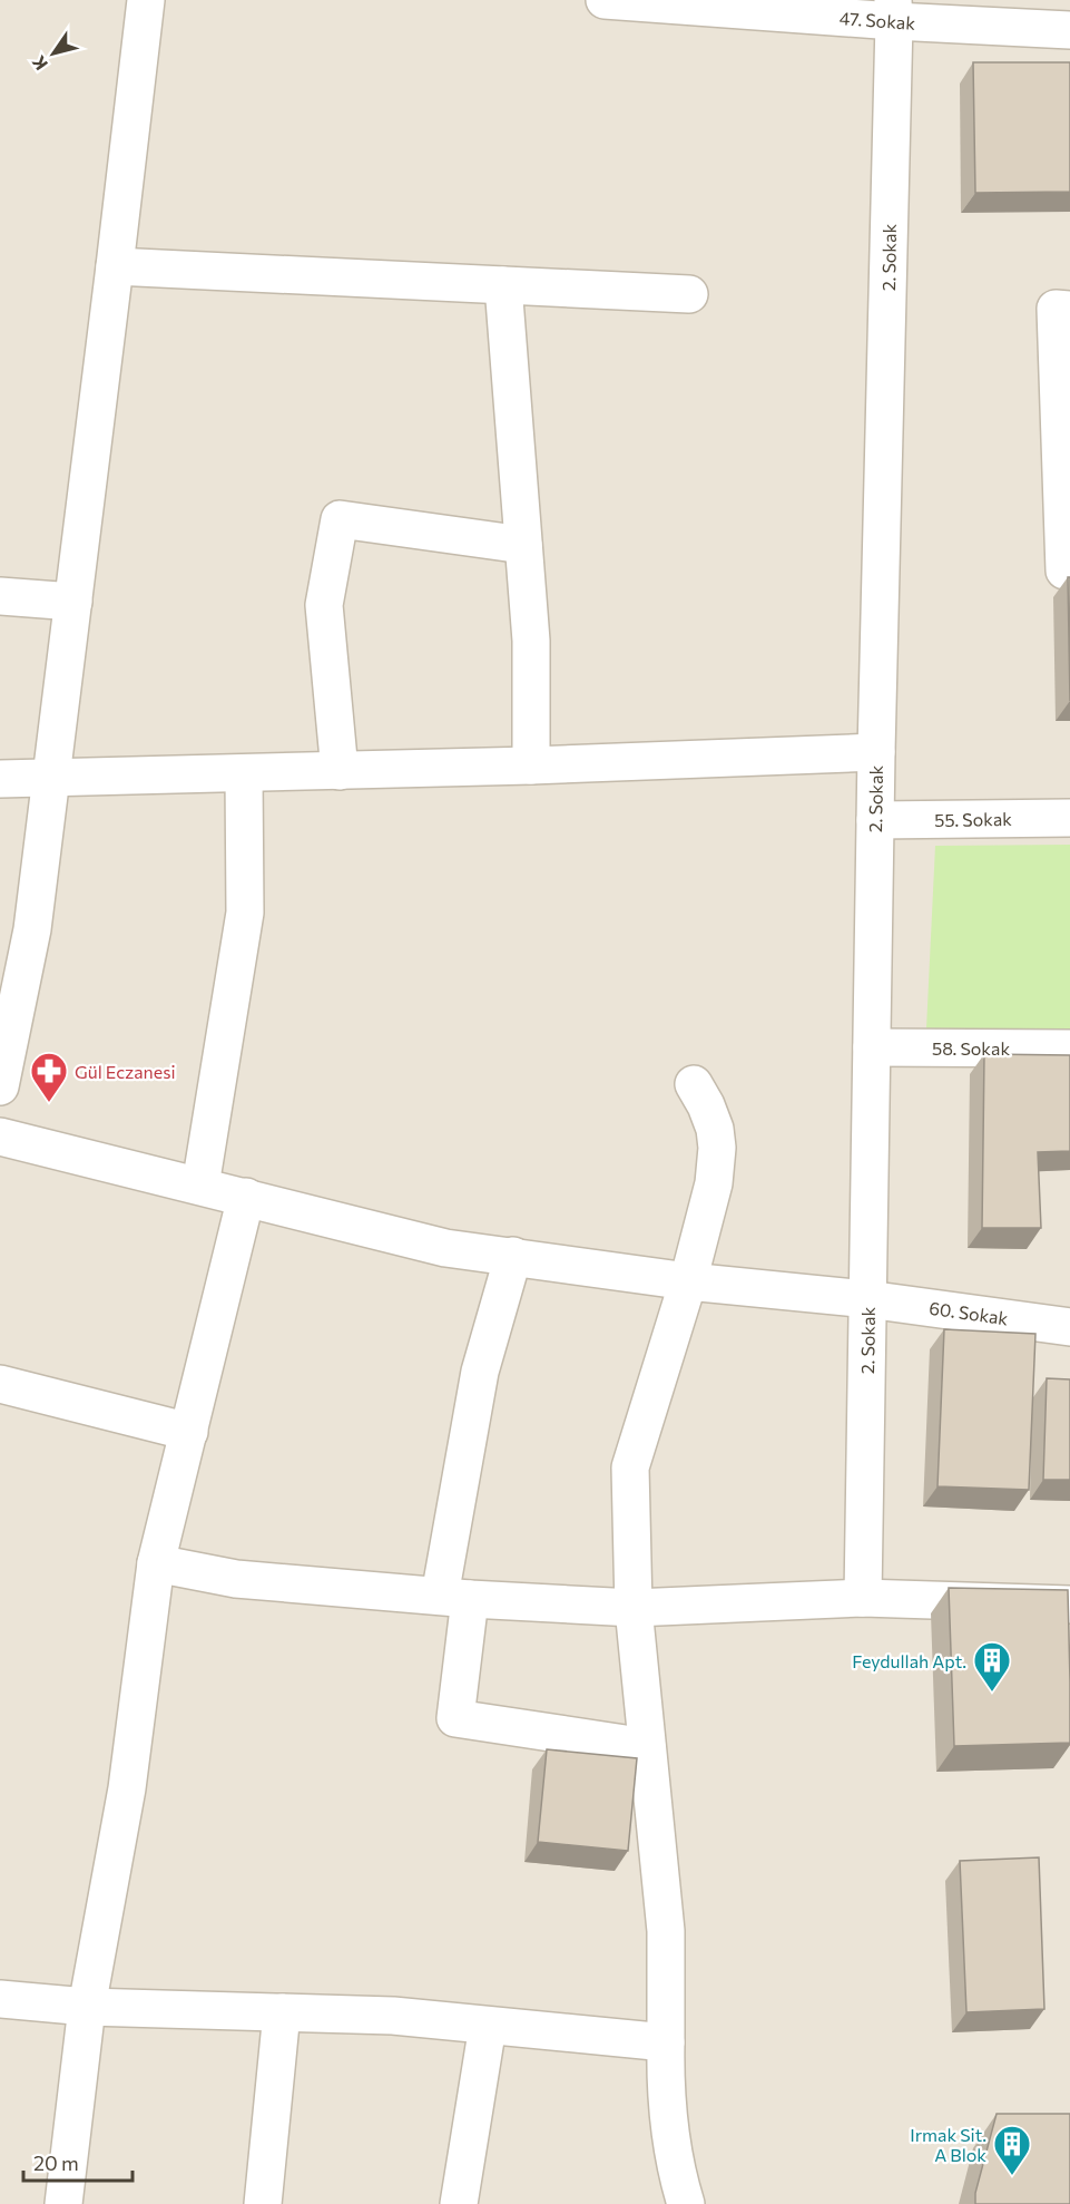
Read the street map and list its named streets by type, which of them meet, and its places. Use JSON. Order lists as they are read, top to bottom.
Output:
{
  "streets": {
    "street": [
      "47. Sokak",
      "2. Sokak",
      "55. Sokak",
      "58. Sokak",
      "60. Sokak"
    ]
  },
  "crossings": [
    ["47. Sokak", "2. Sokak"],
    ["2. Sokak", "55. Sokak"],
    ["2. Sokak", "58. Sokak"],
    ["2. Sokak", "60. Sokak"]
  ],
  "places": {
    "pharmacy": ["Gül Eczanesi"],
    "building": ["Feydullah Apt.", "Irmak Sit. A Blok"]
  },
  "scale_bar": "20 m",
  "north": "bottom left"
}
